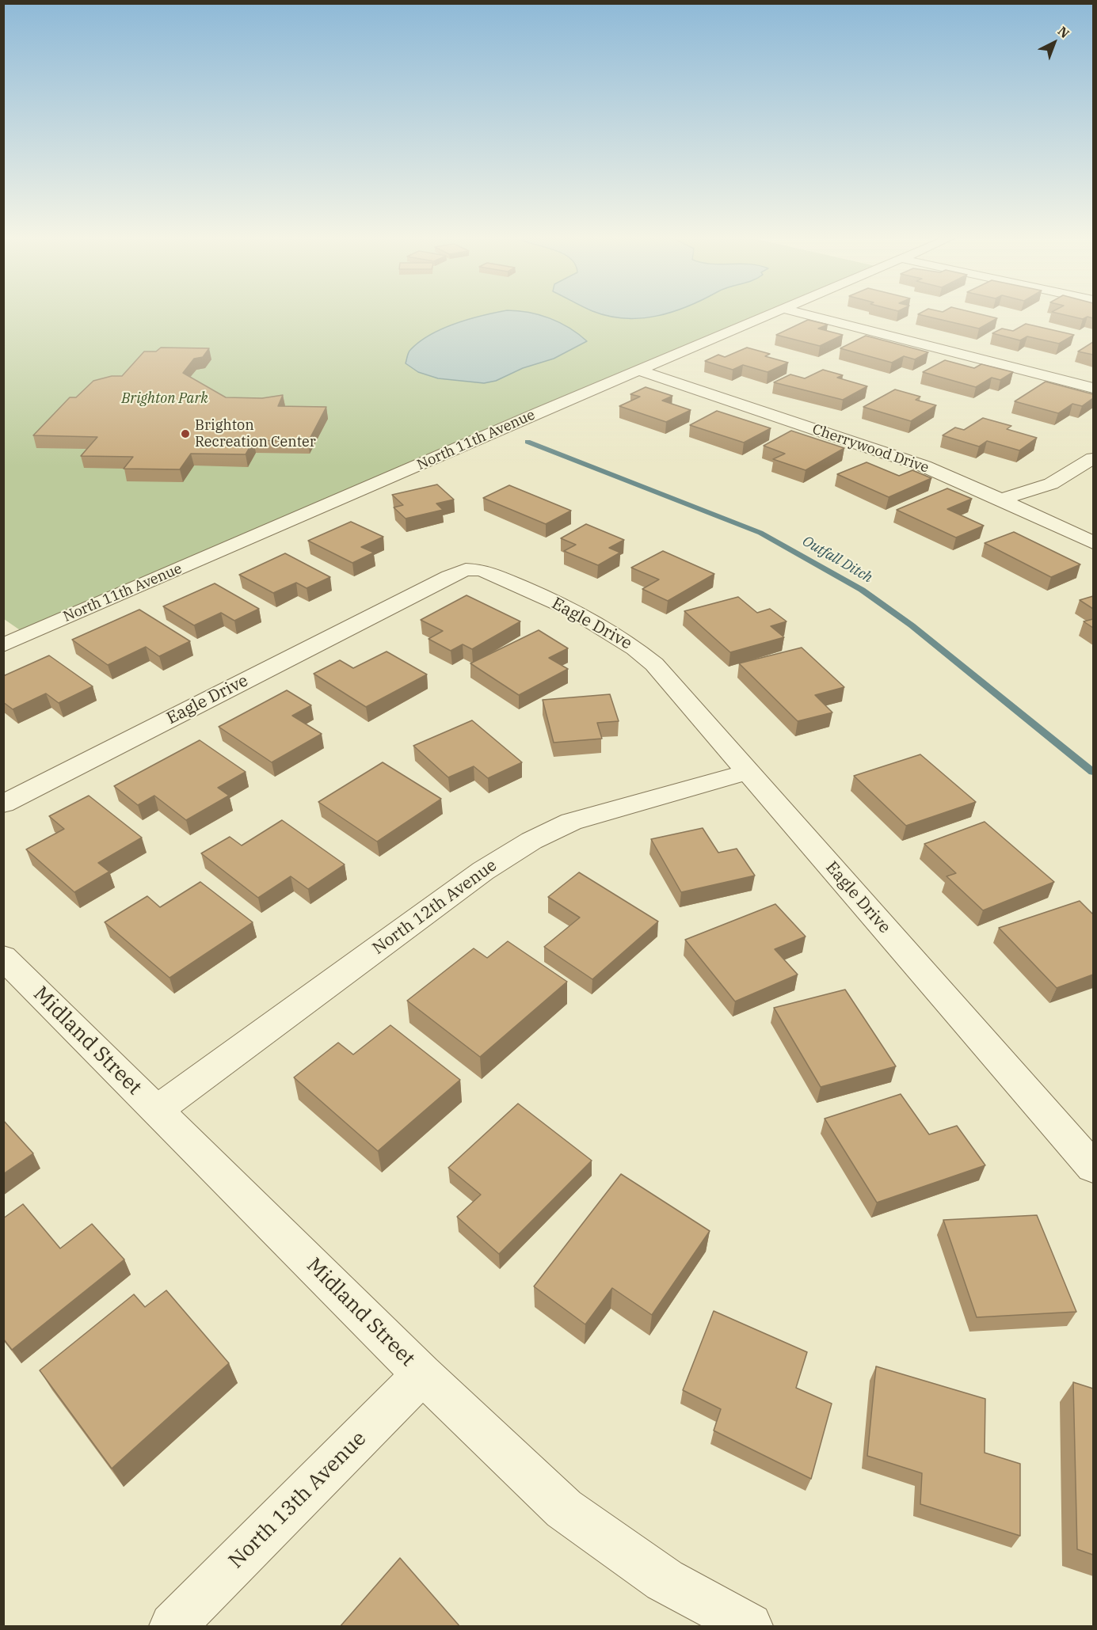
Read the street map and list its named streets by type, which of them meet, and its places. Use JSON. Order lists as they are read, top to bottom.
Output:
{
  "streets": {
    "street": [
      "North 11th Avenue",
      "Cherrywood Drive",
      "Eagle Drive",
      "North 12th Avenue",
      "Midland Street",
      "North 13th Avenue"
    ]
  },
  "crossings": [
    ["North 11th Avenue", "Cherrywood Drive"],
    ["Eagle Drive", "North 12th Avenue"],
    ["North 12th Avenue", "Midland Street"],
    ["Midland Street", "North 13th Avenue"]
  ],
  "water": ["Outfall Ditch"],
  "parks": ["Brighton Park"],
  "places": ["Brighton Recreation Center"],
  "north": "top right"
}
